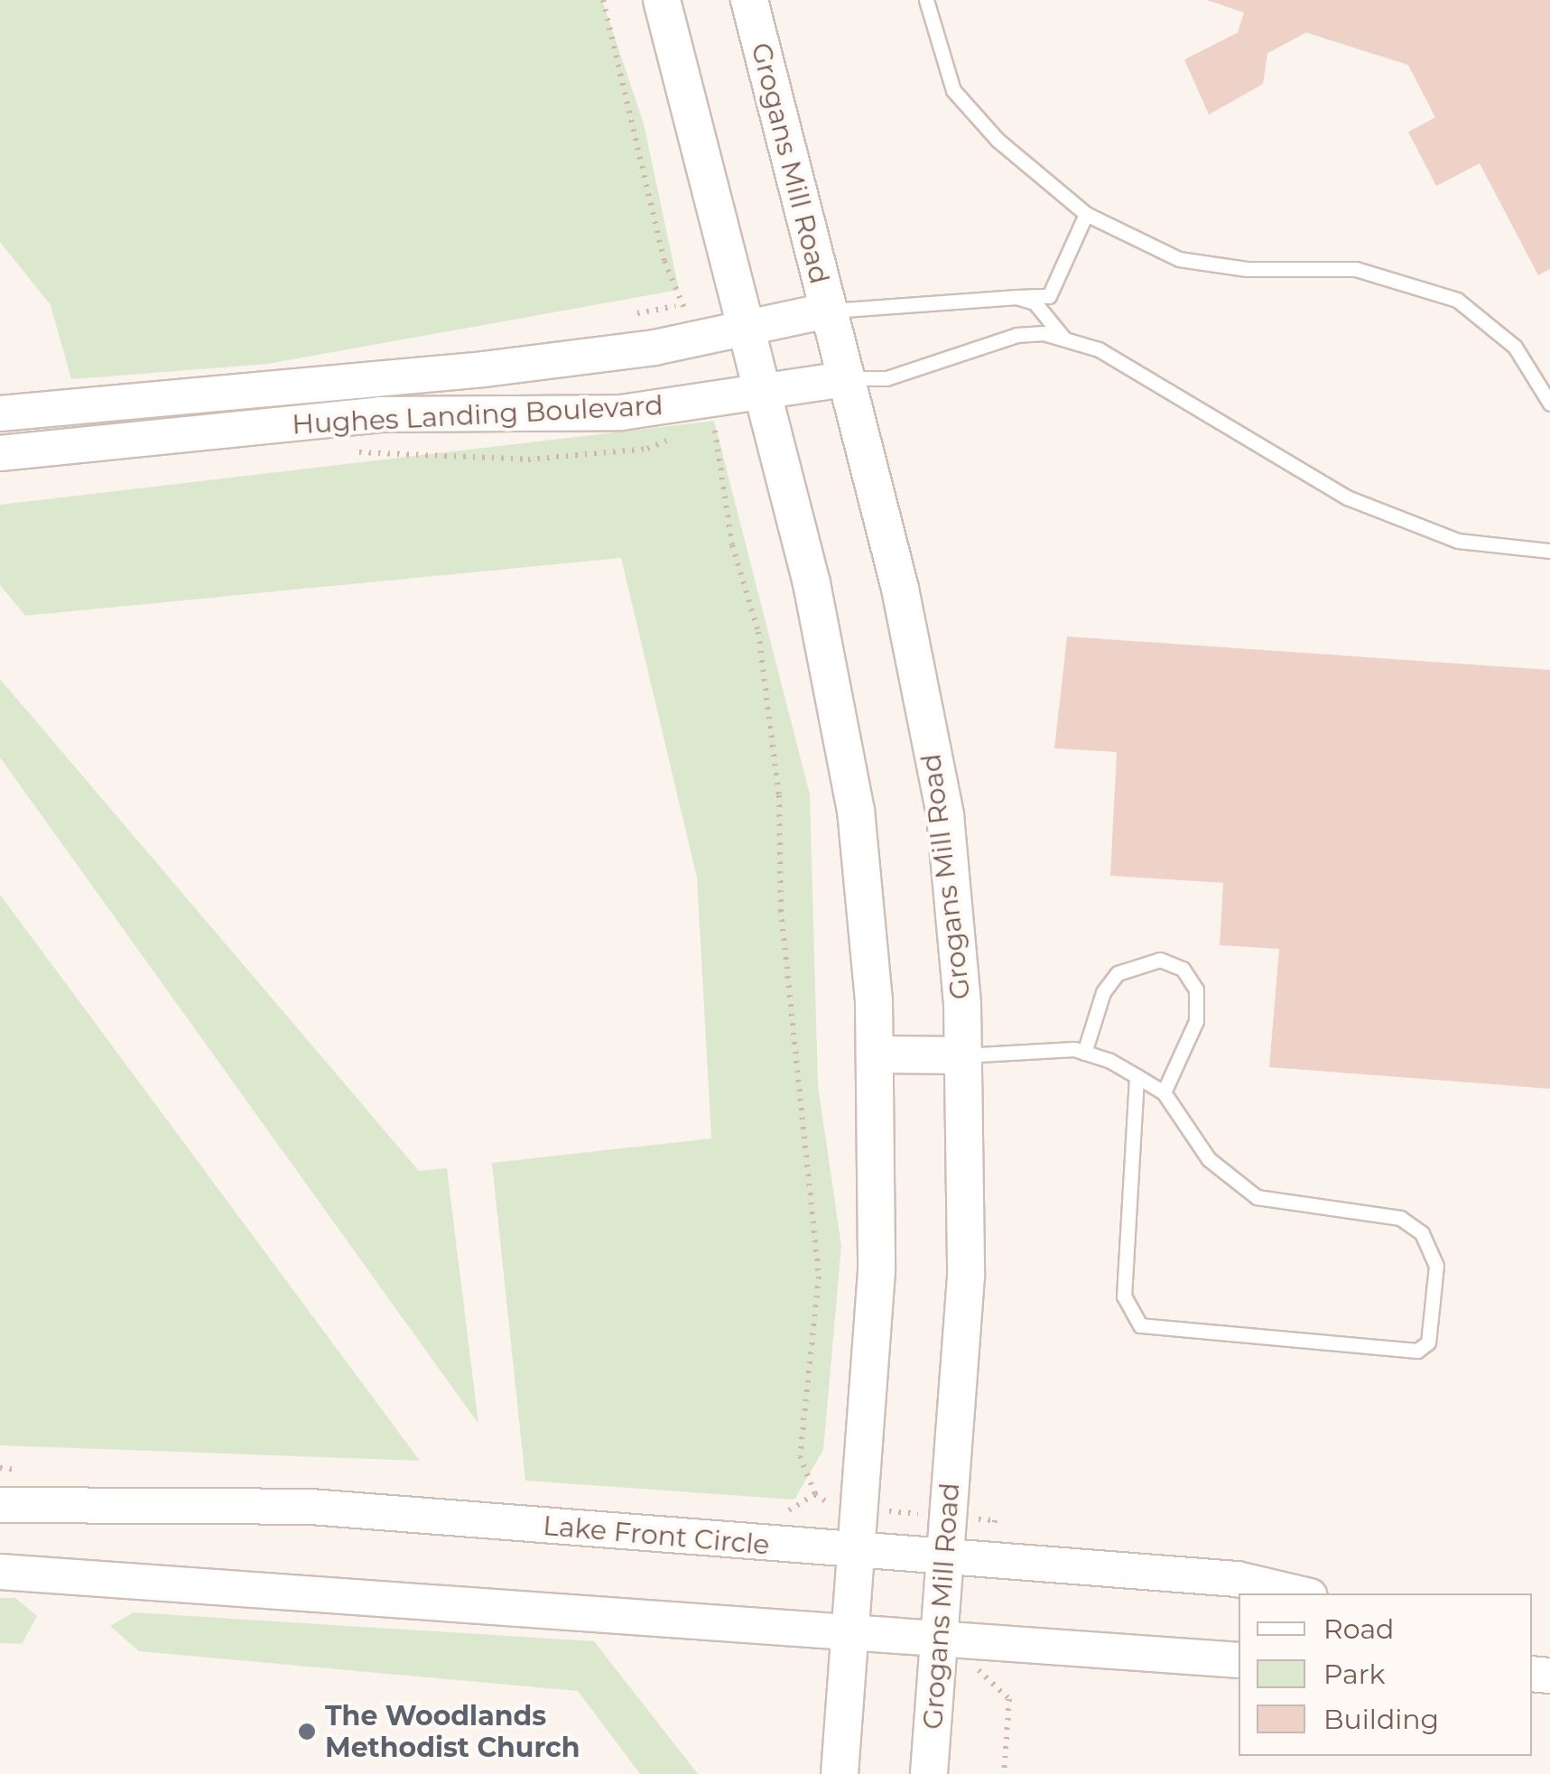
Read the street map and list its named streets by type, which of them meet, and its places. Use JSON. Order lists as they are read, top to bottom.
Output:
{
  "streets": {
    "main road": ["Grogans Mill Road"],
    "street": ["Hughes Landing Boulevard", "Lake Front Circle"]
  },
  "crossings": [
    ["Grogans Mill Road", "Hughes Landing Boulevard"],
    ["Grogans Mill Road", "Lake Front Circle"]
  ],
  "places": ["The Woodlands Methodist Church"],
  "legend": ["Road", "Park", "Building"]
}
